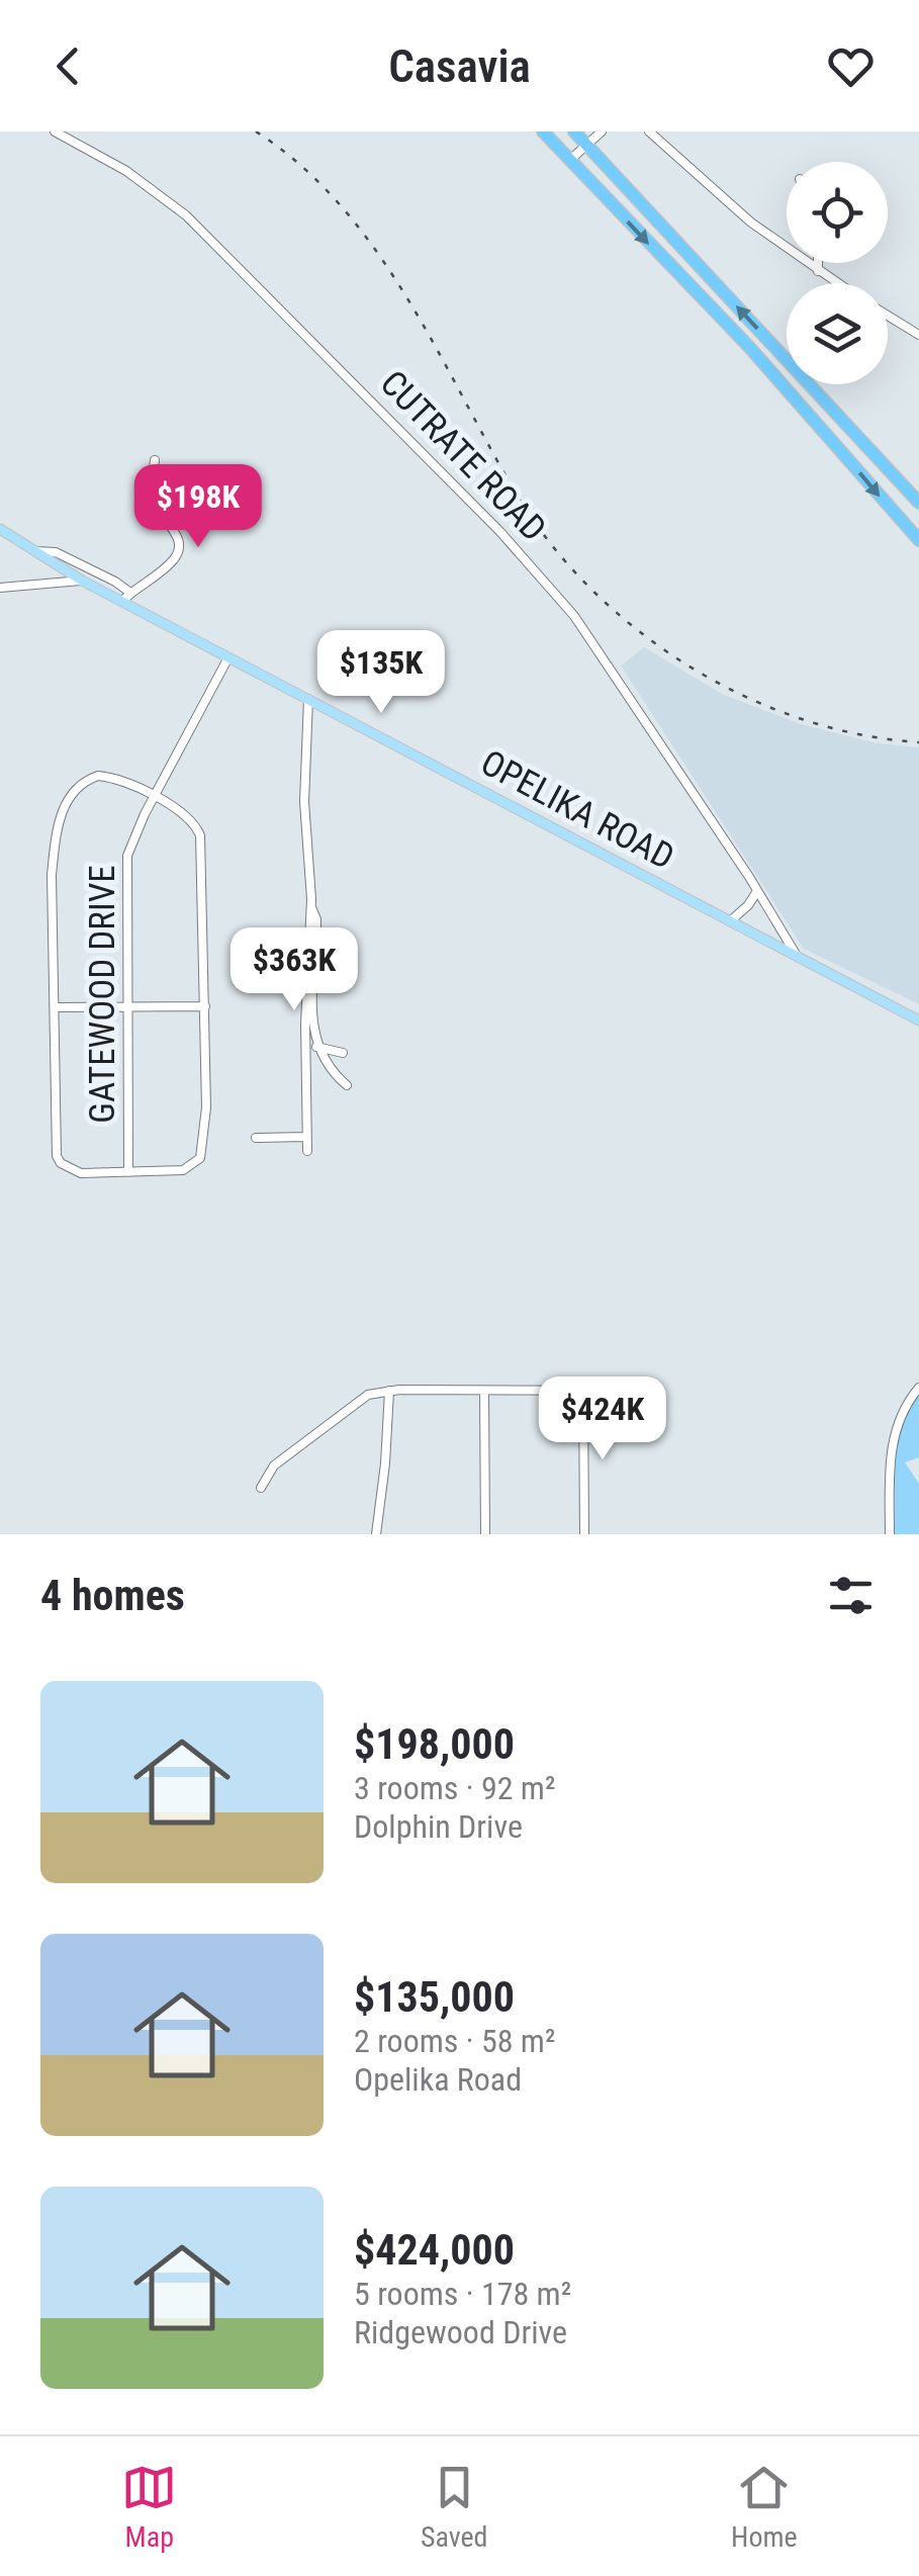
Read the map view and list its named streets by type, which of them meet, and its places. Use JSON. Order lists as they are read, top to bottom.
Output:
{
  "streets": {
    "main road": ["OPELIKA ROAD"],
    "street": ["CUTRATE ROAD", "GATEWOOD DRIVE"]
  },
  "crossings": [
    ["CUTRATE ROAD", "OPELIKA ROAD"],
    ["OPELIKA ROAD", "GATEWOOD DRIVE"]
  ],
  "page": {
    "header": "Casavia",
    "price": [
      "$198K",
      "$135K",
      "$363K",
      "$424K"
    ],
    "heading": "4 homes",
    "list": [
      {
        "name": "$198,000",
        "note": "3 rooms · 92 m² · Dolphin Drive"
      },
      {
        "name": "$135,000",
        "note": "2 rooms · 58 m² · Opelika Road"
      },
      {
        "name": "$424,000",
        "note": "5 rooms · 178 m² · Ridgewood Drive"
      }
    ],
    "tabs": ["Map", "Saved", "Home"]
  }
}
